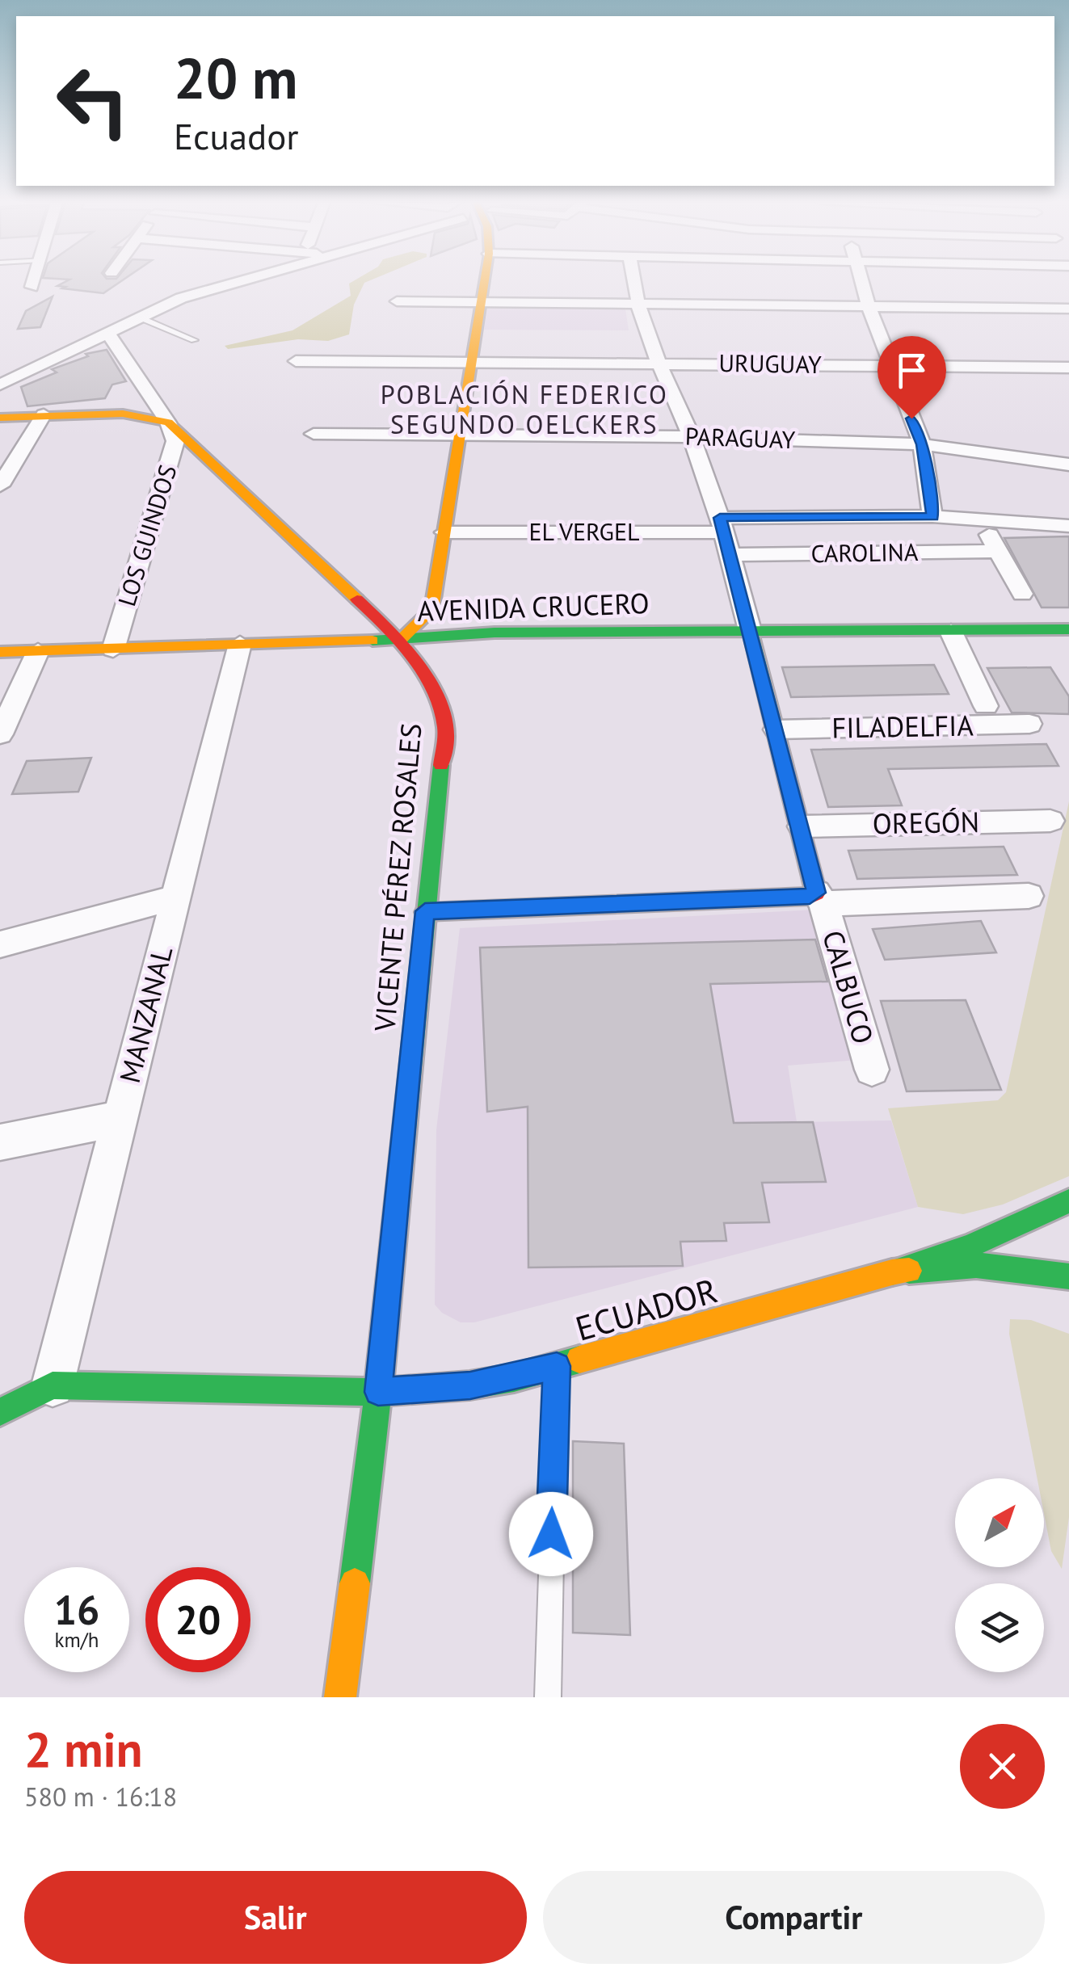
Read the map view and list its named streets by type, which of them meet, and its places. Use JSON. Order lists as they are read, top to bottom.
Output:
{
  "streets": {
    "main road": [
      "AVENIDA CRUCERO",
      "VICENTE PÉREZ ROSALES",
      "CALBUCO",
      "ECUADOR"
    ],
    "street": [
      "URUGUAY",
      "PARAGUAY",
      "EL VERGEL",
      "LOS GUINDOS",
      "CAROLINA",
      "FILADELFIA",
      "OREGÓN",
      "MANZANAL"
    ]
  },
  "crossings": [
    ["URUGUAY", "CALBUCO"],
    ["PARAGUAY", "CALBUCO"],
    ["EL VERGEL", "CALBUCO"],
    ["LOS GUINDOS", "AVENIDA CRUCERO"],
    ["LOS GUINDOS", "VICENTE PÉREZ ROSALES"],
    ["CAROLINA", "CALBUCO"],
    ["AVENIDA CRUCERO", "VICENTE PÉREZ ROSALES"],
    ["AVENIDA CRUCERO", "CALBUCO"],
    ["AVENIDA CRUCERO", "MANZANAL"],
    ["FILADELFIA", "CALBUCO"],
    ["OREGÓN", "CALBUCO"],
    ["VICENTE PÉREZ ROSALES", "ECUADOR"],
    ["MANZANAL", "ECUADOR"]
  ],
  "districts": ["POBLACIÓN FEDERICO SEGUNDO OELCKERS"],
  "north": "top right",
  "page": {
    "turn": ["20 m", "Ecuador"],
    "speed": "16 km/h",
    "limit": "20",
    "heading": ["2 min", "580 m · 16:18"],
    "buttons": ["Salir", "Compartir"]
  }
}
